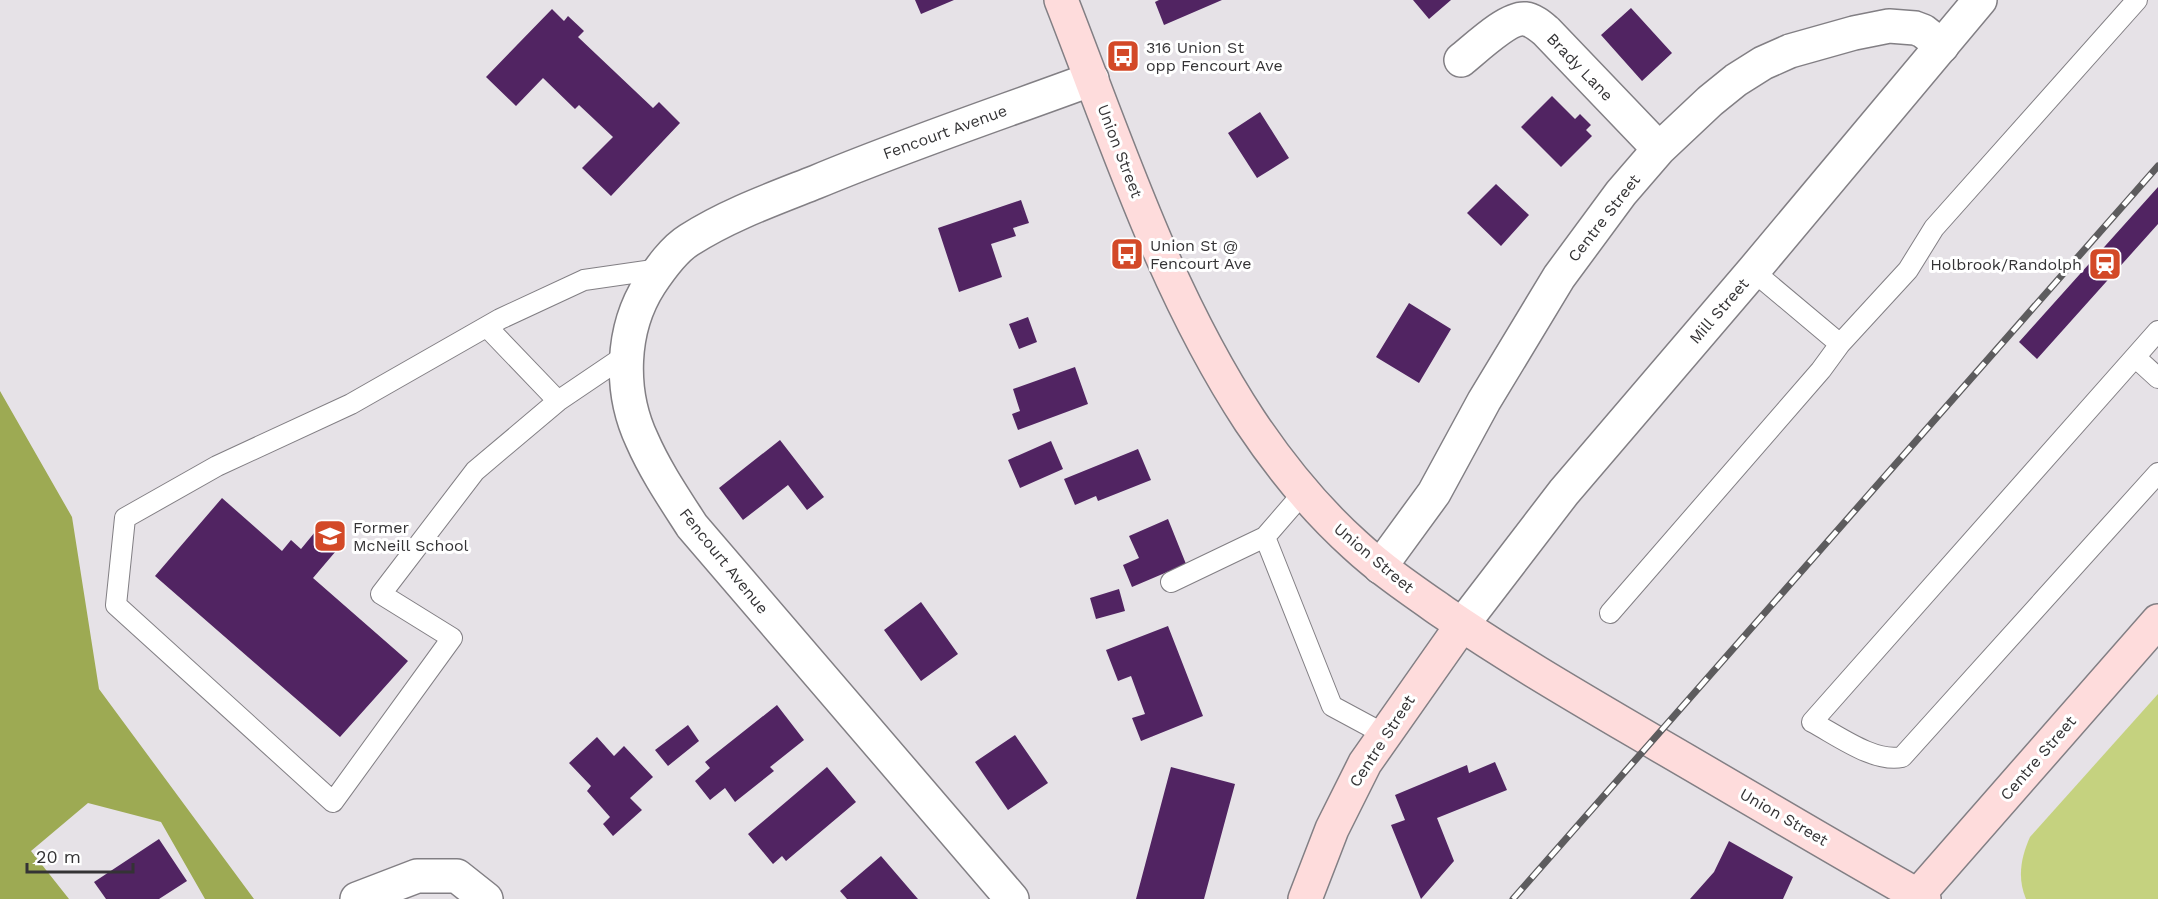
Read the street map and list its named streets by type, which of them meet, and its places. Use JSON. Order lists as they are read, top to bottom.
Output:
{
  "streets": {
    "main road": ["Union Street", "Centre Street"],
    "street": ["Brady Lane", "Fencourt Avenue", "Mill Street"]
  },
  "crossings": [
    ["Brady Lane", "Centre Street"],
    ["Fencourt Avenue", "Union Street"],
    ["Union Street", "Centre Street"],
    ["Union Street", "Mill Street"],
    ["Centre Street", "Mill Street"]
  ],
  "places": {
    "bus stop": ["316 Union St opp Fencourt Ave", "Union St @ Fencourt Ave"],
    "station": ["Holbrook/Randolph"],
    "school or university": ["Former McNeill School"]
  },
  "scale_bar": "20 m"
}
